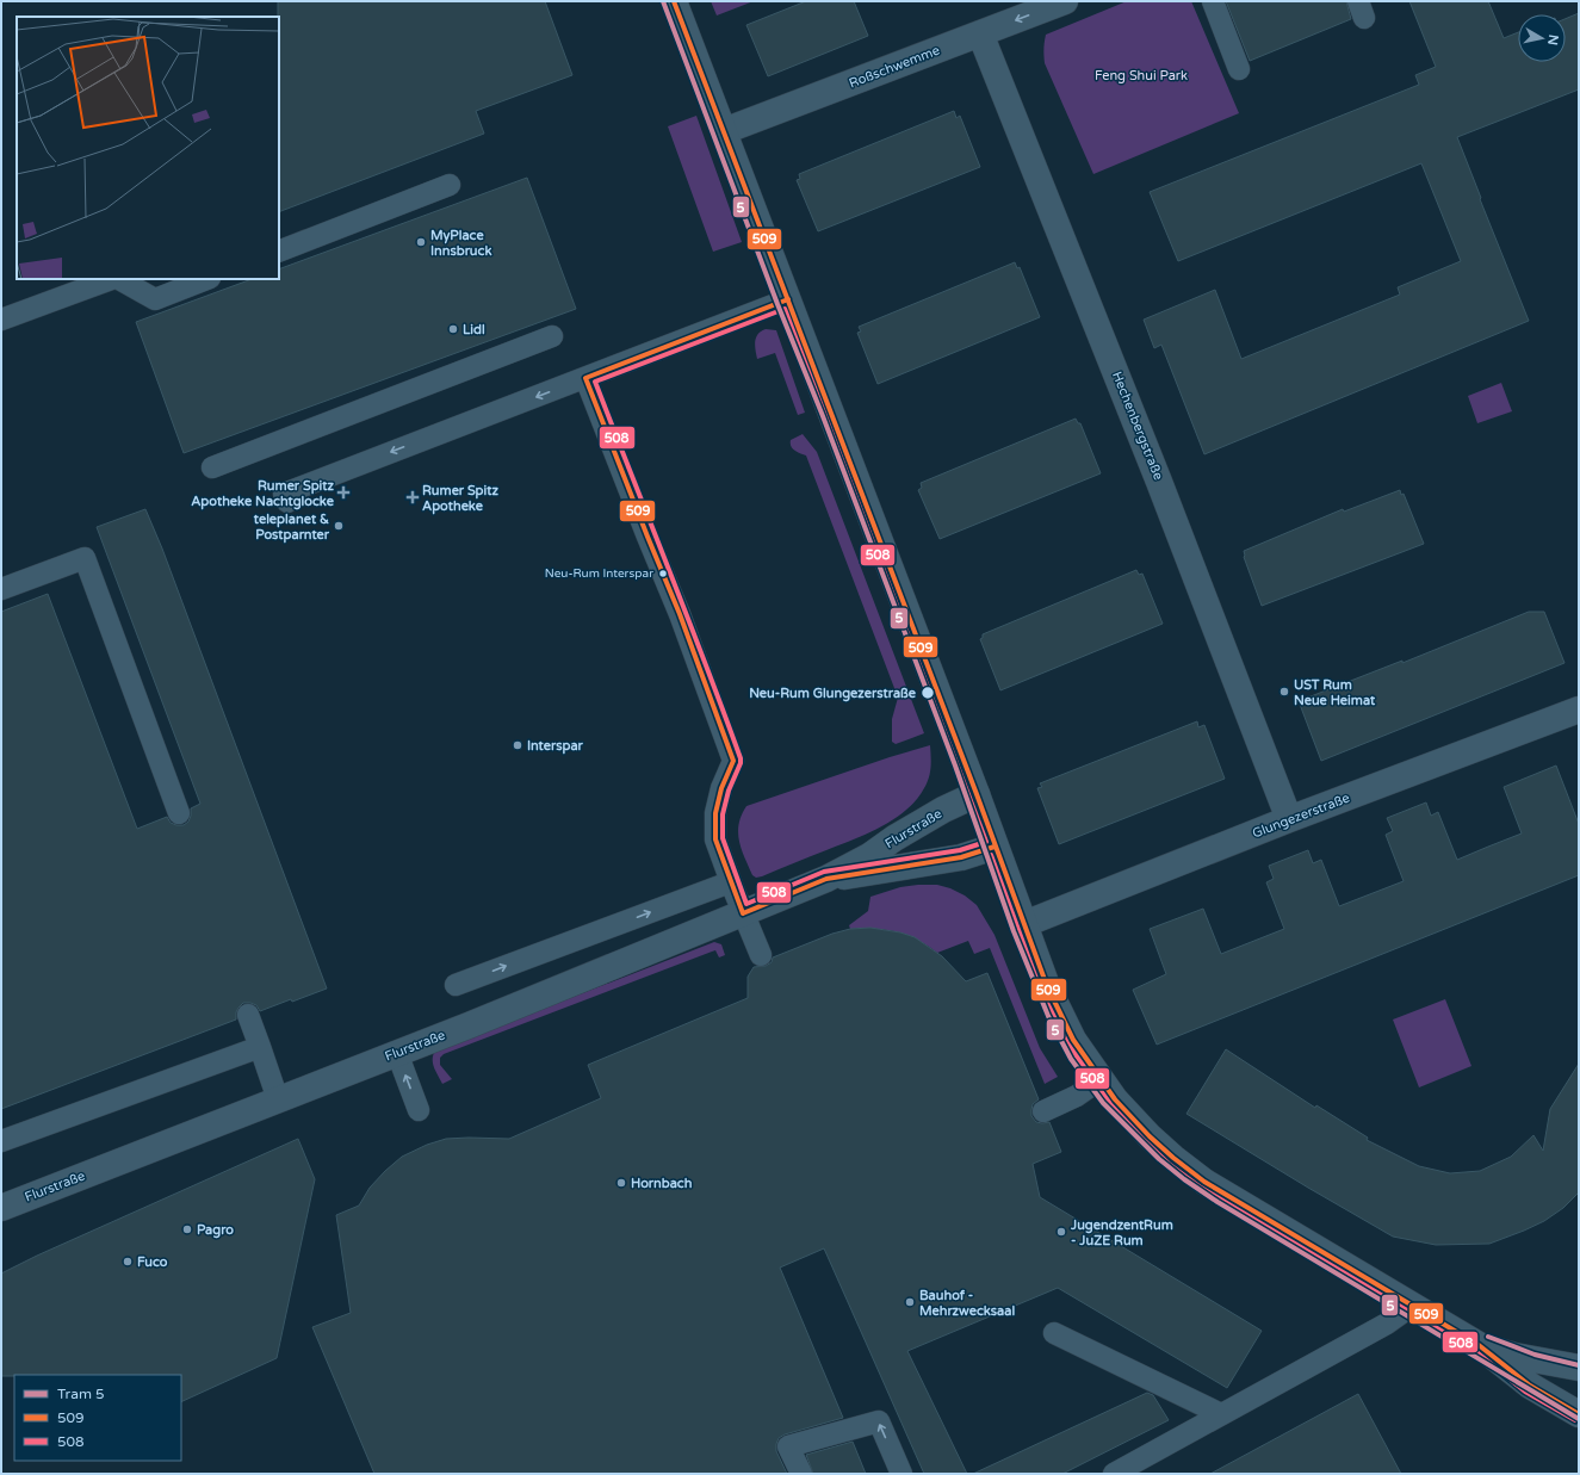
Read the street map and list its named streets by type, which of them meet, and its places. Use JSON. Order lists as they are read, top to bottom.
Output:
{
  "streets": {
    "street": [
      "Roßschwemme",
      "Hechenbergstraße",
      "Glungezerstraße",
      "Flurstraße"
    ]
  },
  "crossings": [
    ["Roßschwemme", "Hechenbergstraße"],
    ["Hechenbergstraße", "Glungezerstraße"]
  ],
  "parks": ["Feng Shui Park"],
  "places": {
    "other": [
      "MyPlace Innsbruck",
      "Lidl",
      "teleplanet & Postparnter",
      "Neu-Rum Interspar",
      "UST Rum Neue Heimat",
      "Neu-Rum Glungezerstraße",
      "Interspar",
      "Hornbach",
      "Pagro",
      "JugendzentRum - JuZE Rum",
      "Fuco",
      "Bauhof - Mehrzwecksaal"
    ],
    "health": ["Rumer Spitz Apotheke Nachtglocke", "Rumer Spitz Apotheke"]
  },
  "lines": ["tram line 5", "transit line 509", "transit line 508"],
  "legend": ["Tram 5", "509", "508"],
  "north": "right"
}
